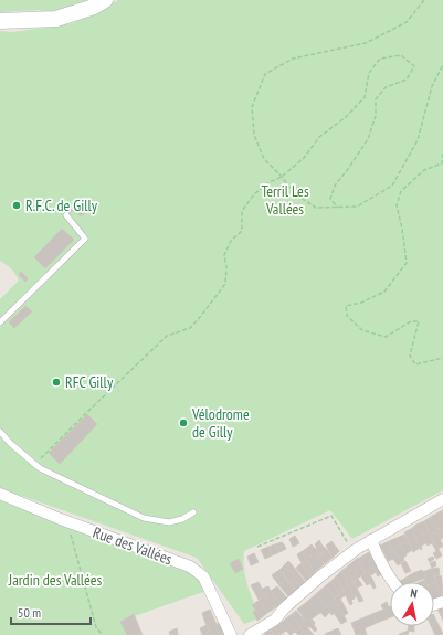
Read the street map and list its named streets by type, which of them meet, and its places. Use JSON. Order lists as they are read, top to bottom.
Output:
{
  "streets": {
    "street": ["Rue des Vallées"]
  },
  "parks": ["Terril Les Vallées", "Jardin des Vallées"],
  "places": ["R.F.C. de Gilly", "RFC Gilly", "Vélodrome de Gilly"],
  "scale_bar": "50 m",
  "north": "top"
}
